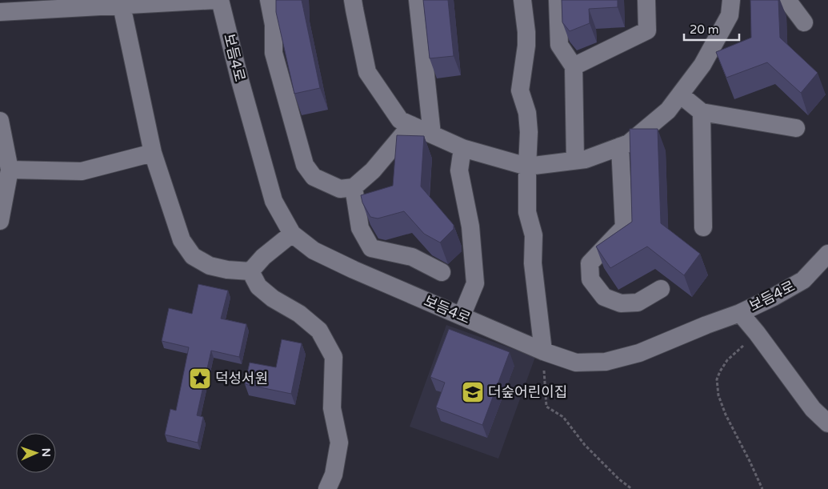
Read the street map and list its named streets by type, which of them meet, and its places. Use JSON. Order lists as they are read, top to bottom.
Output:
{
  "streets": {
    "street": ["보듬4로"]
  },
  "places": {
    "place": ["덕성서원"],
    "school or university": ["더숲어린이집"]
  },
  "scale_bar": "20 m",
  "north": "right"
}
